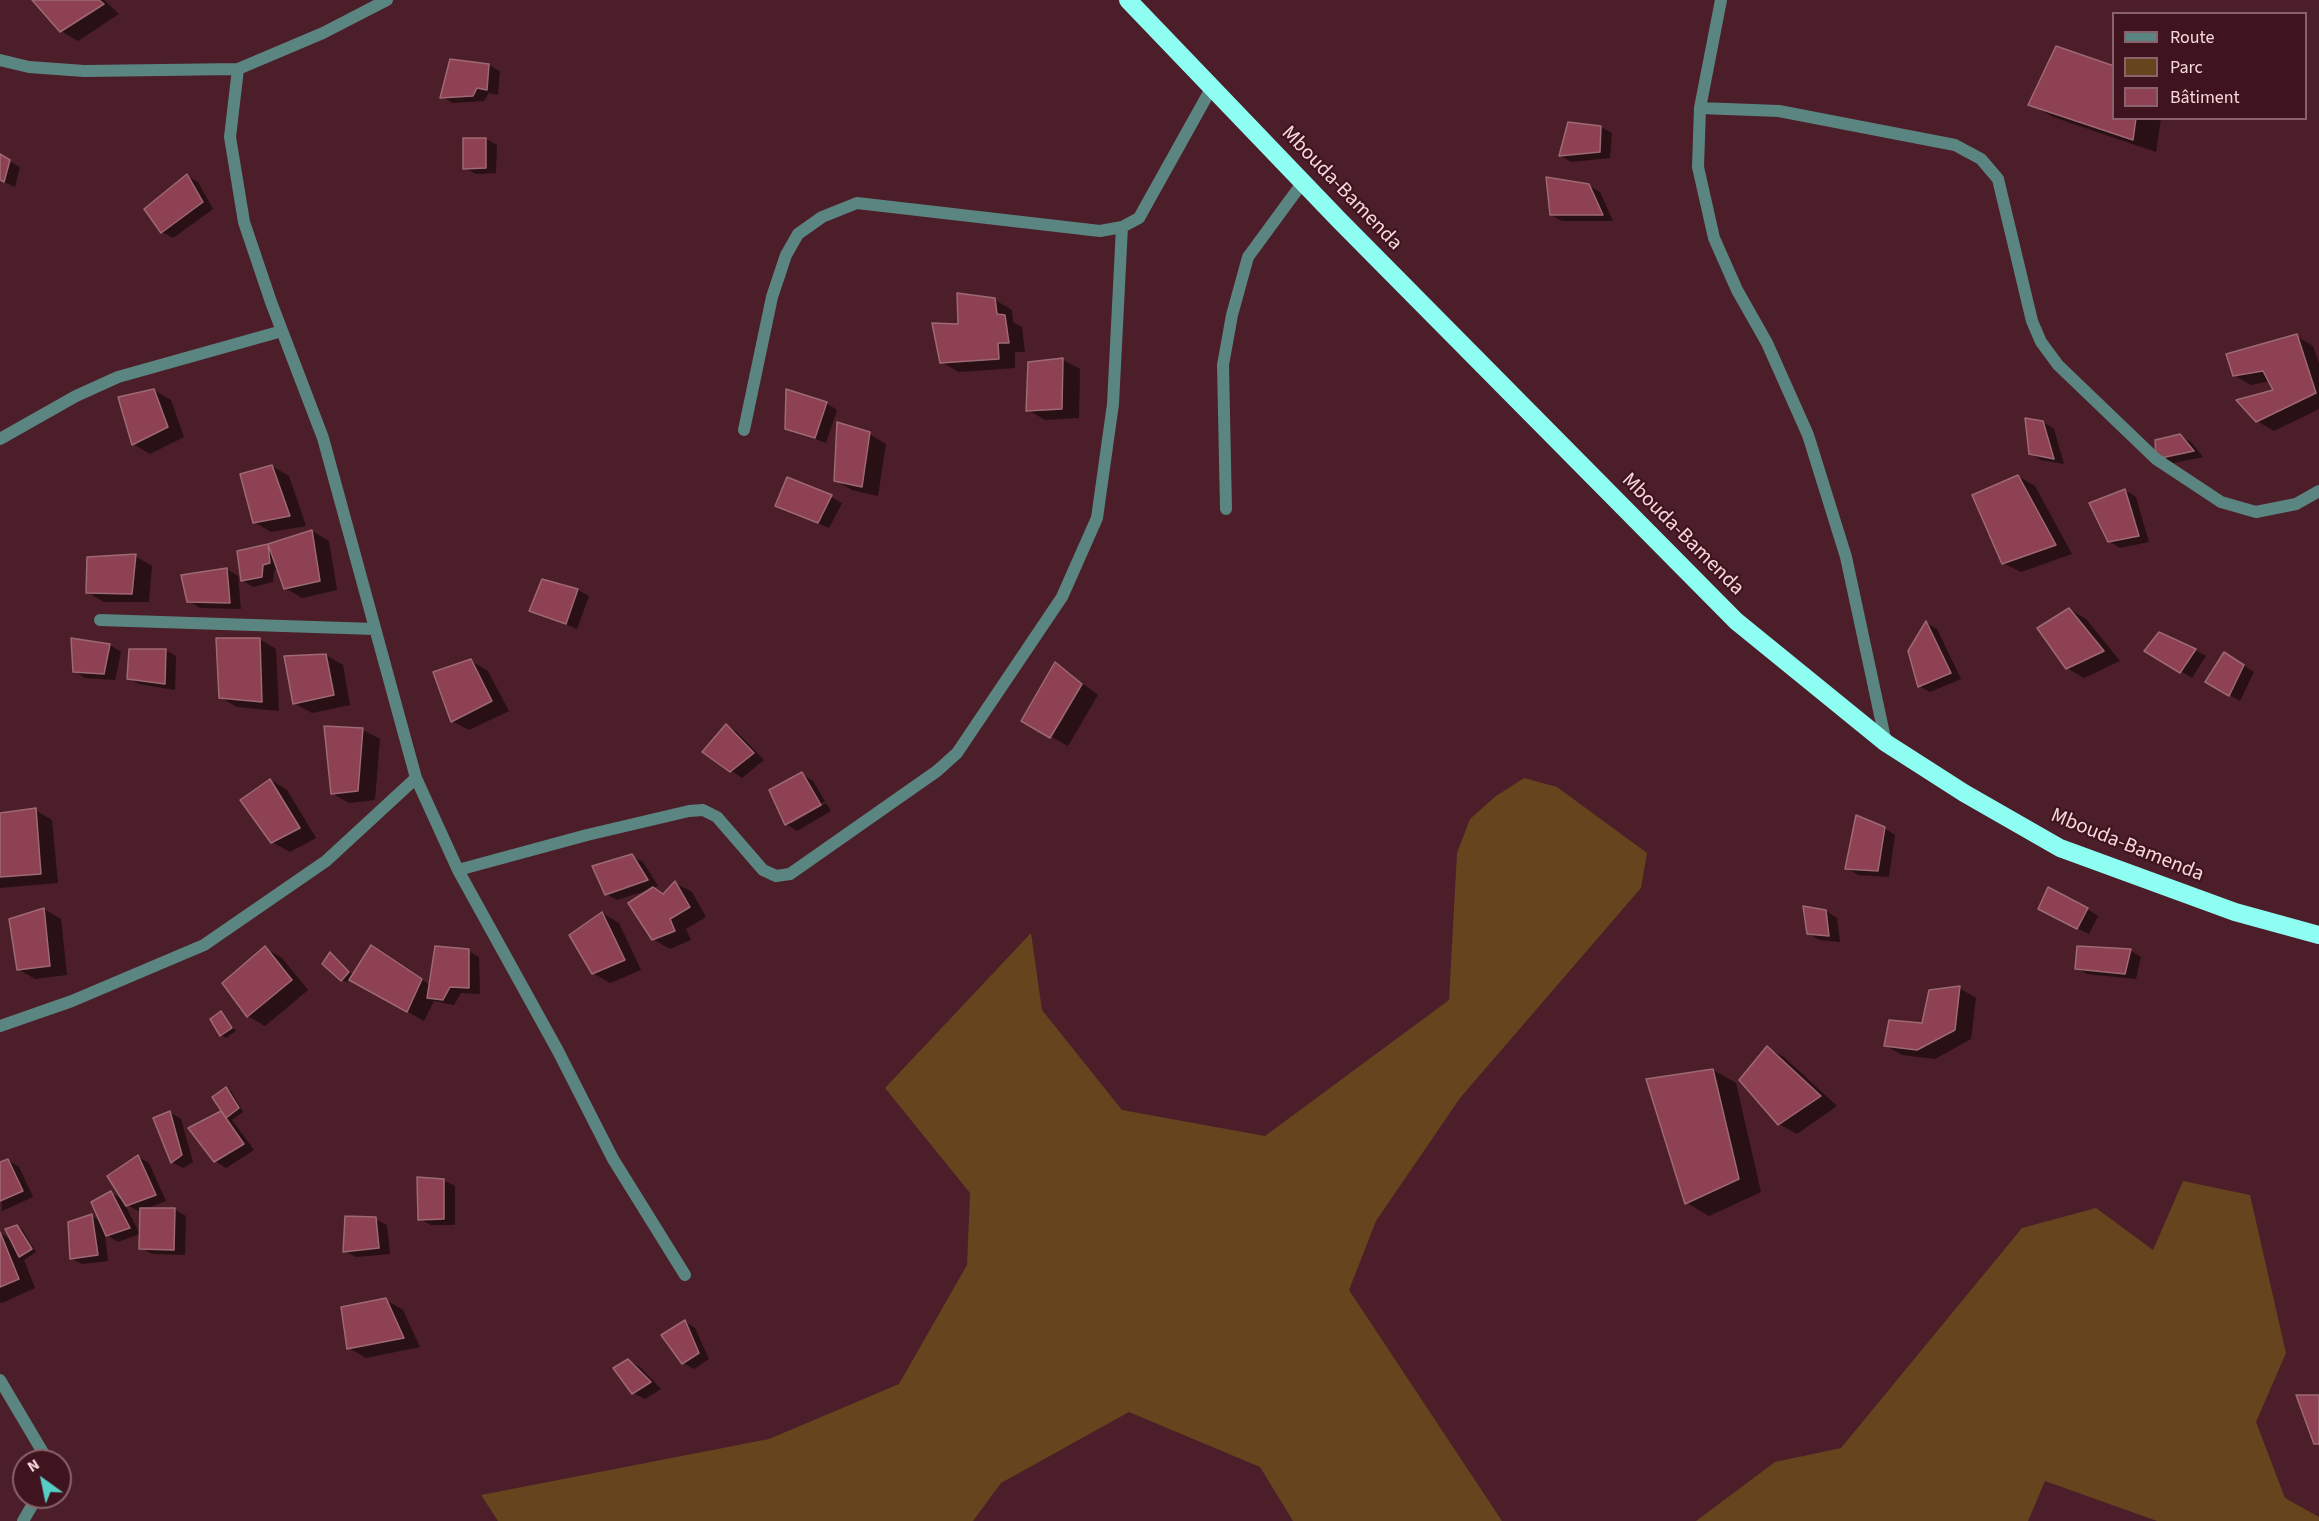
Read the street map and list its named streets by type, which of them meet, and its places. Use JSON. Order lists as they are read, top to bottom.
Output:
{
  "streets": {
    "highway": ["Mbouda-Bamenda"]
  },
  "legend": ["Route", "Parc", "Bâtiment"],
  "north": "top left"
}
